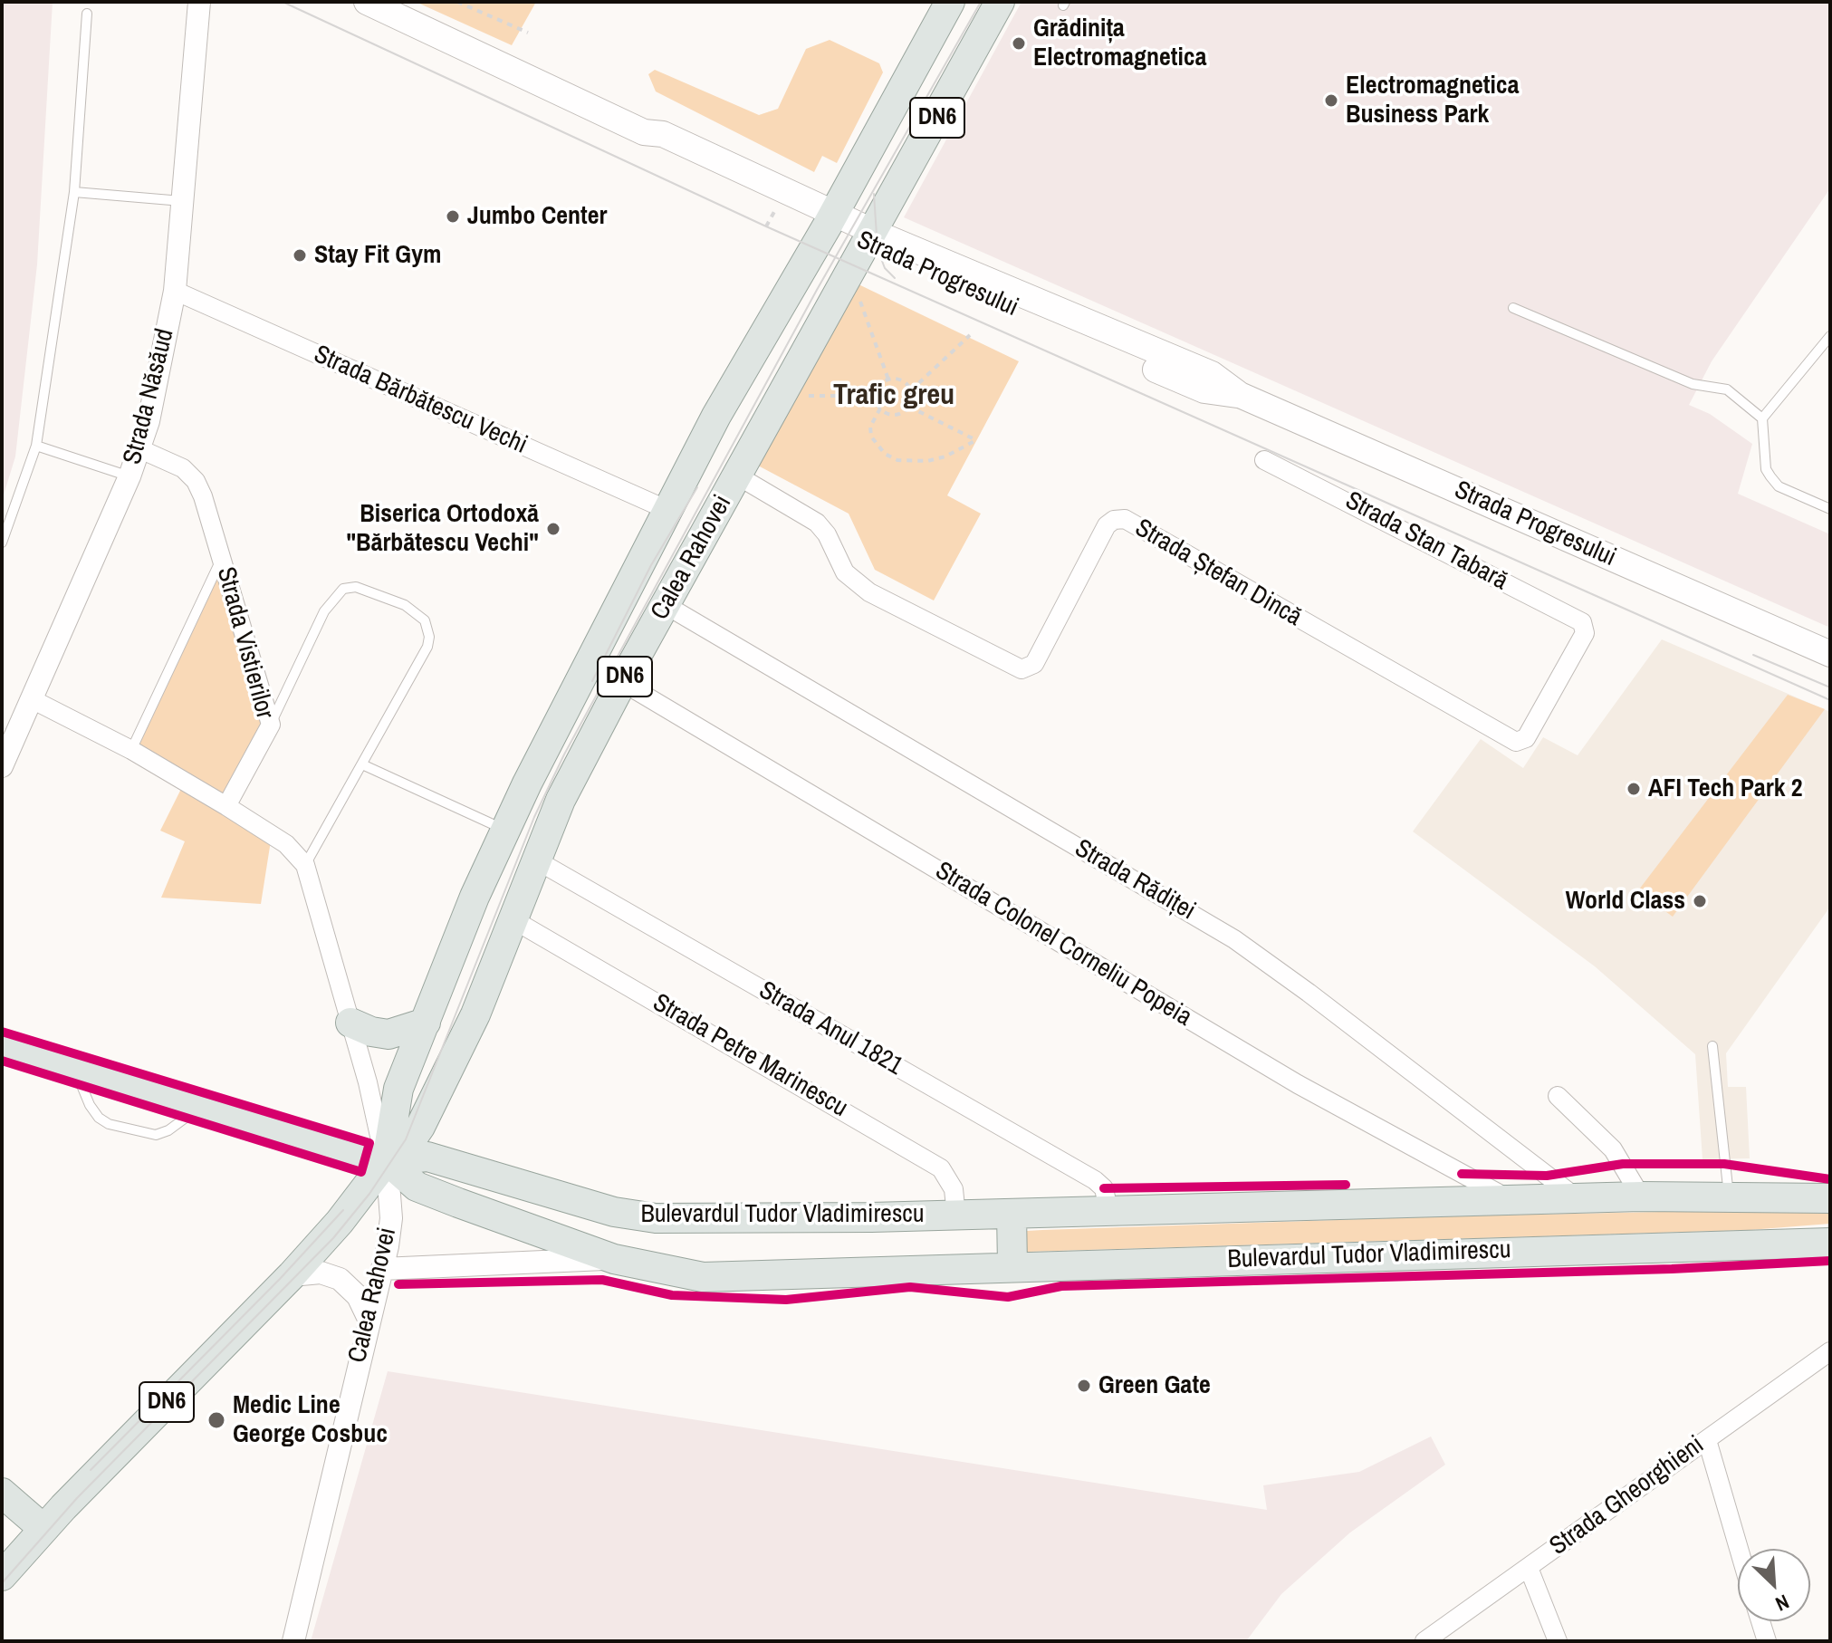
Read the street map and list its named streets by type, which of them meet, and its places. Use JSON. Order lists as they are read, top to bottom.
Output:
{
  "streets": {
    "main road": [
      "DN6",
      "Strada Progresului",
      "Calea Rahovei",
      "Bulevardul Tudor Vladimirescu"
    ],
    "street": [
      "Strada Năsăud",
      "Strada Bărbătescu Vechi",
      "Strada Stan Tabară",
      "Strada Ștefan Dincă",
      "Strada Vistierilor",
      "Strada Rădiței",
      "Strada Colonel Corneliu Popeia",
      "Strada Anul 1821",
      "Strada Petre Marinescu",
      "Strada Gheorghieni"
    ]
  },
  "crossings": [
    ["DN6", "Calea Rahovei"],
    ["DN6", "Bulevardul Tudor Vladimirescu"],
    ["Strada Progresului", "Calea Rahovei"],
    ["Strada Năsăud", "Strada Bărbătescu Vechi"],
    ["Strada Năsăud", "Strada Vistierilor"],
    ["Strada Bărbătescu Vechi", "Calea Rahovei"],
    ["Strada Stan Tabară", "Strada Ștefan Dincă"],
    ["Calea Rahovei", "Strada Ștefan Dincă"],
    ["Calea Rahovei", "Strada Rădiței"],
    ["Calea Rahovei", "Strada Colonel Corneliu Popeia"],
    ["Calea Rahovei", "Strada Anul 1821"],
    ["Calea Rahovei", "Strada Petre Marinescu"],
    ["Calea Rahovei", "Bulevardul Tudor Vladimirescu"],
    ["Strada Rădiței", "Bulevardul Tudor Vladimirescu"],
    ["Strada Colonel Corneliu Popeia", "Bulevardul Tudor Vladimirescu"],
    ["Strada Anul 1821", "Bulevardul Tudor Vladimirescu"],
    ["Strada Petre Marinescu", "Bulevardul Tudor Vladimirescu"]
  ],
  "districts": ["Trafic greu"],
  "places": [
    "Grădinița Electromagnetica",
    "Electromagnetica Business Park",
    "Jumbo Center",
    "Stay Fit Gym",
    "Biserica Ortodoxă \"Bărbătescu Vechi\"",
    "AFI Tech Park 2",
    "World Class",
    "Green Gate",
    "Medic Line George Cosbuc"
  ],
  "north": "bottom right"
}
